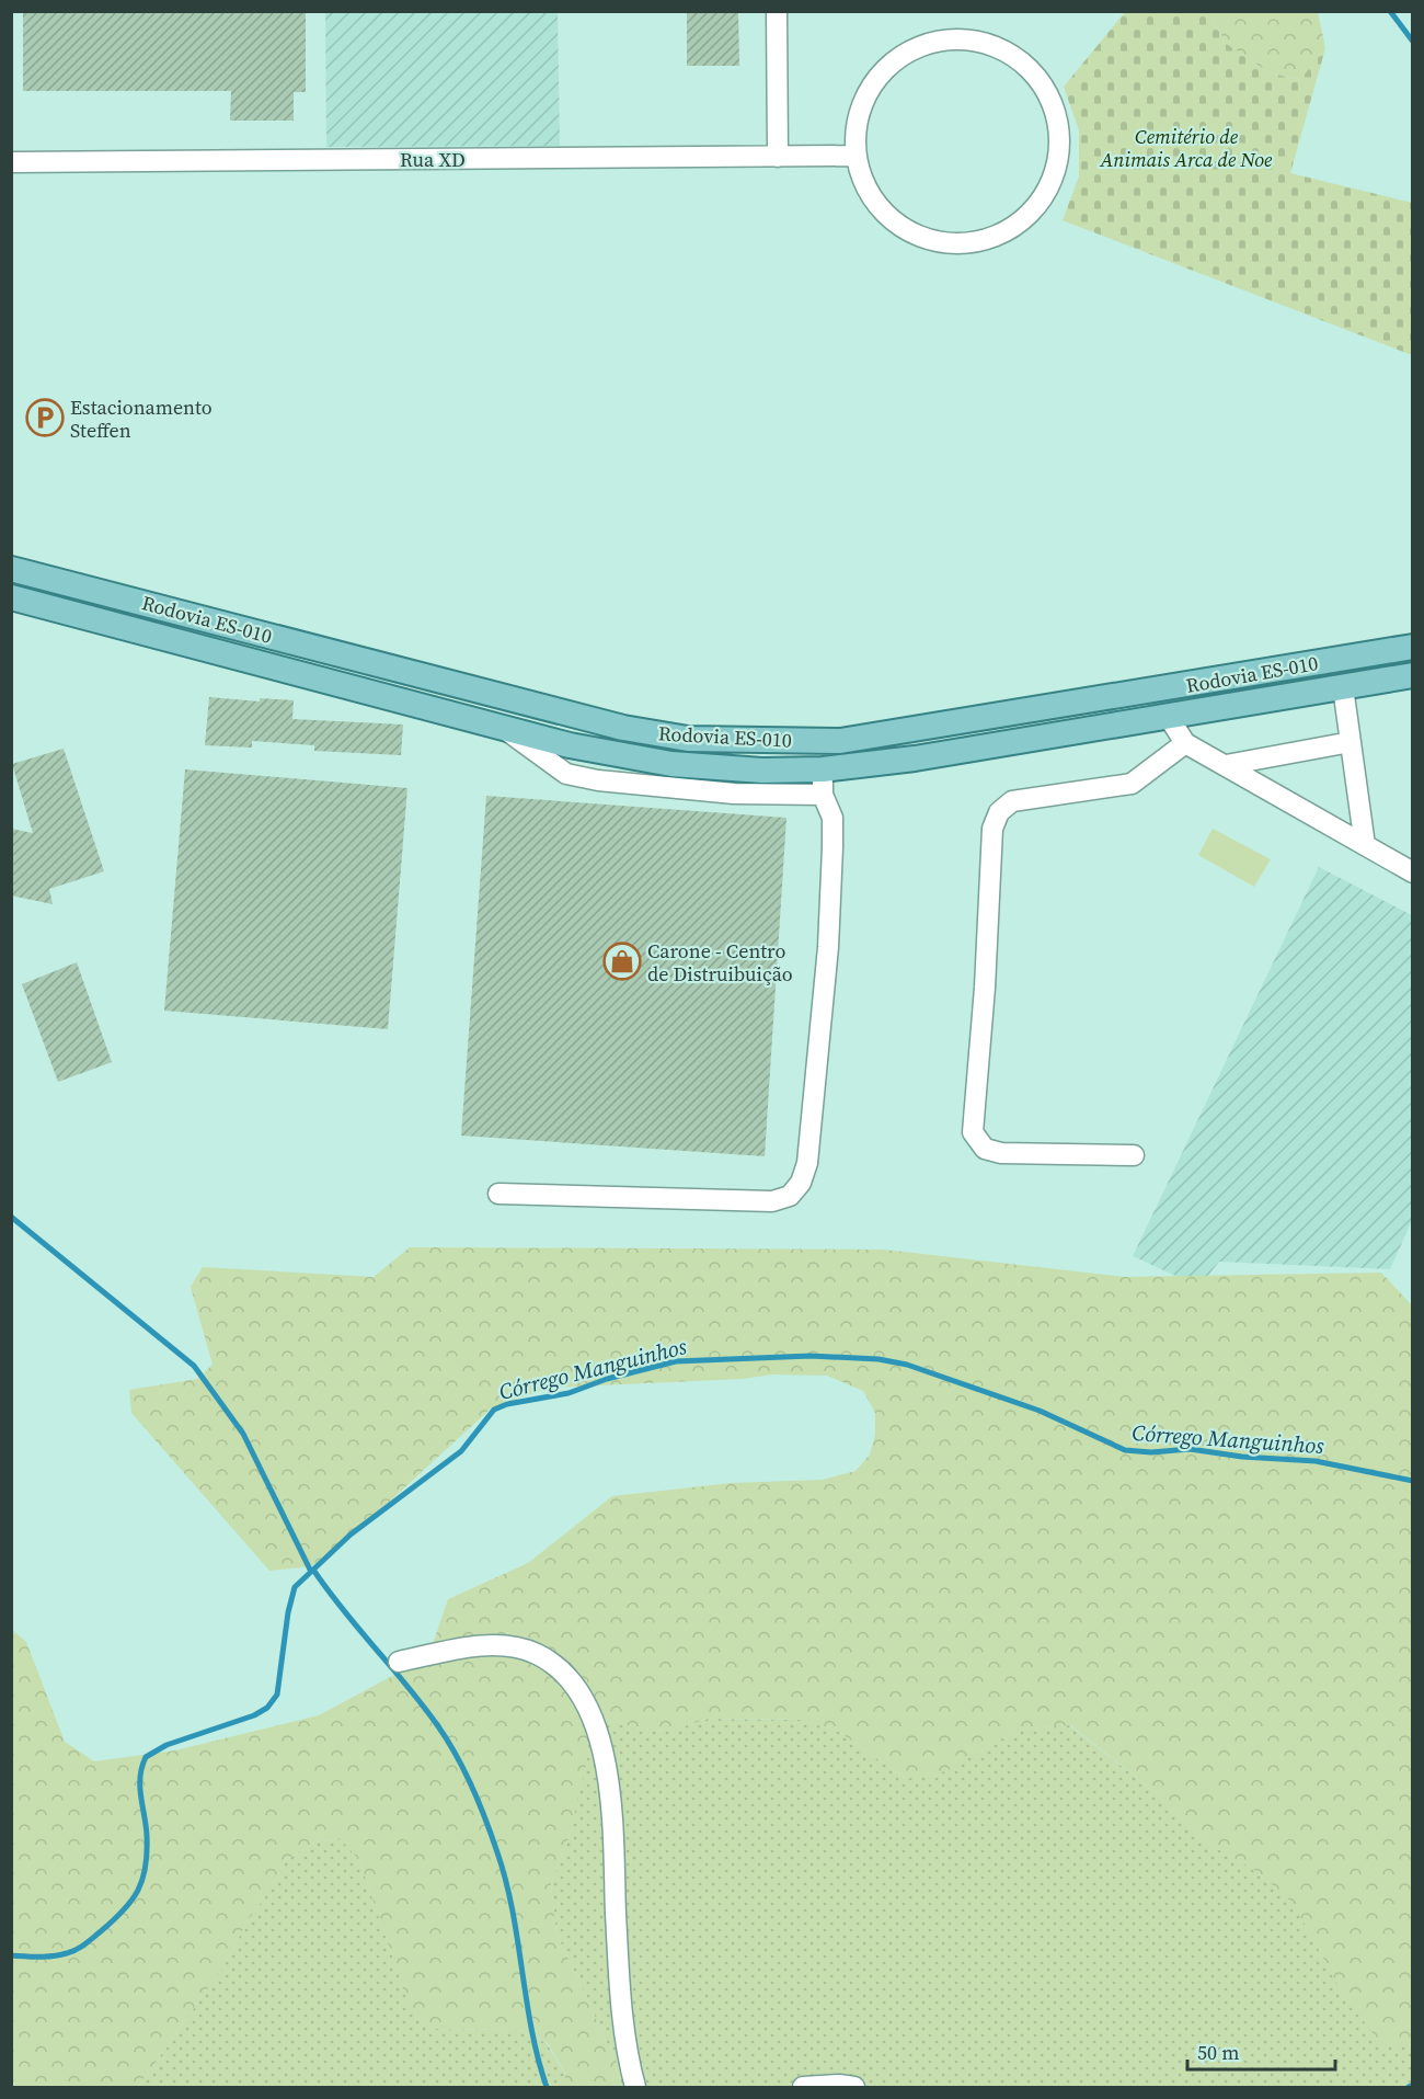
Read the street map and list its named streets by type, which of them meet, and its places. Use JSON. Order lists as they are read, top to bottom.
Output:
{
  "streets": {
    "main road": ["Rodovia ES-010"],
    "street": ["Rua XD"]
  },
  "water": ["Córrego Manguinhos"],
  "parks": ["Cemitério de Animais Arca de Noe"],
  "places": {
    "parking": ["Estacionamento Steffen"],
    "shop": ["Carone - Centro de Distruibuição"]
  },
  "scale_bar": "50 m"
}
